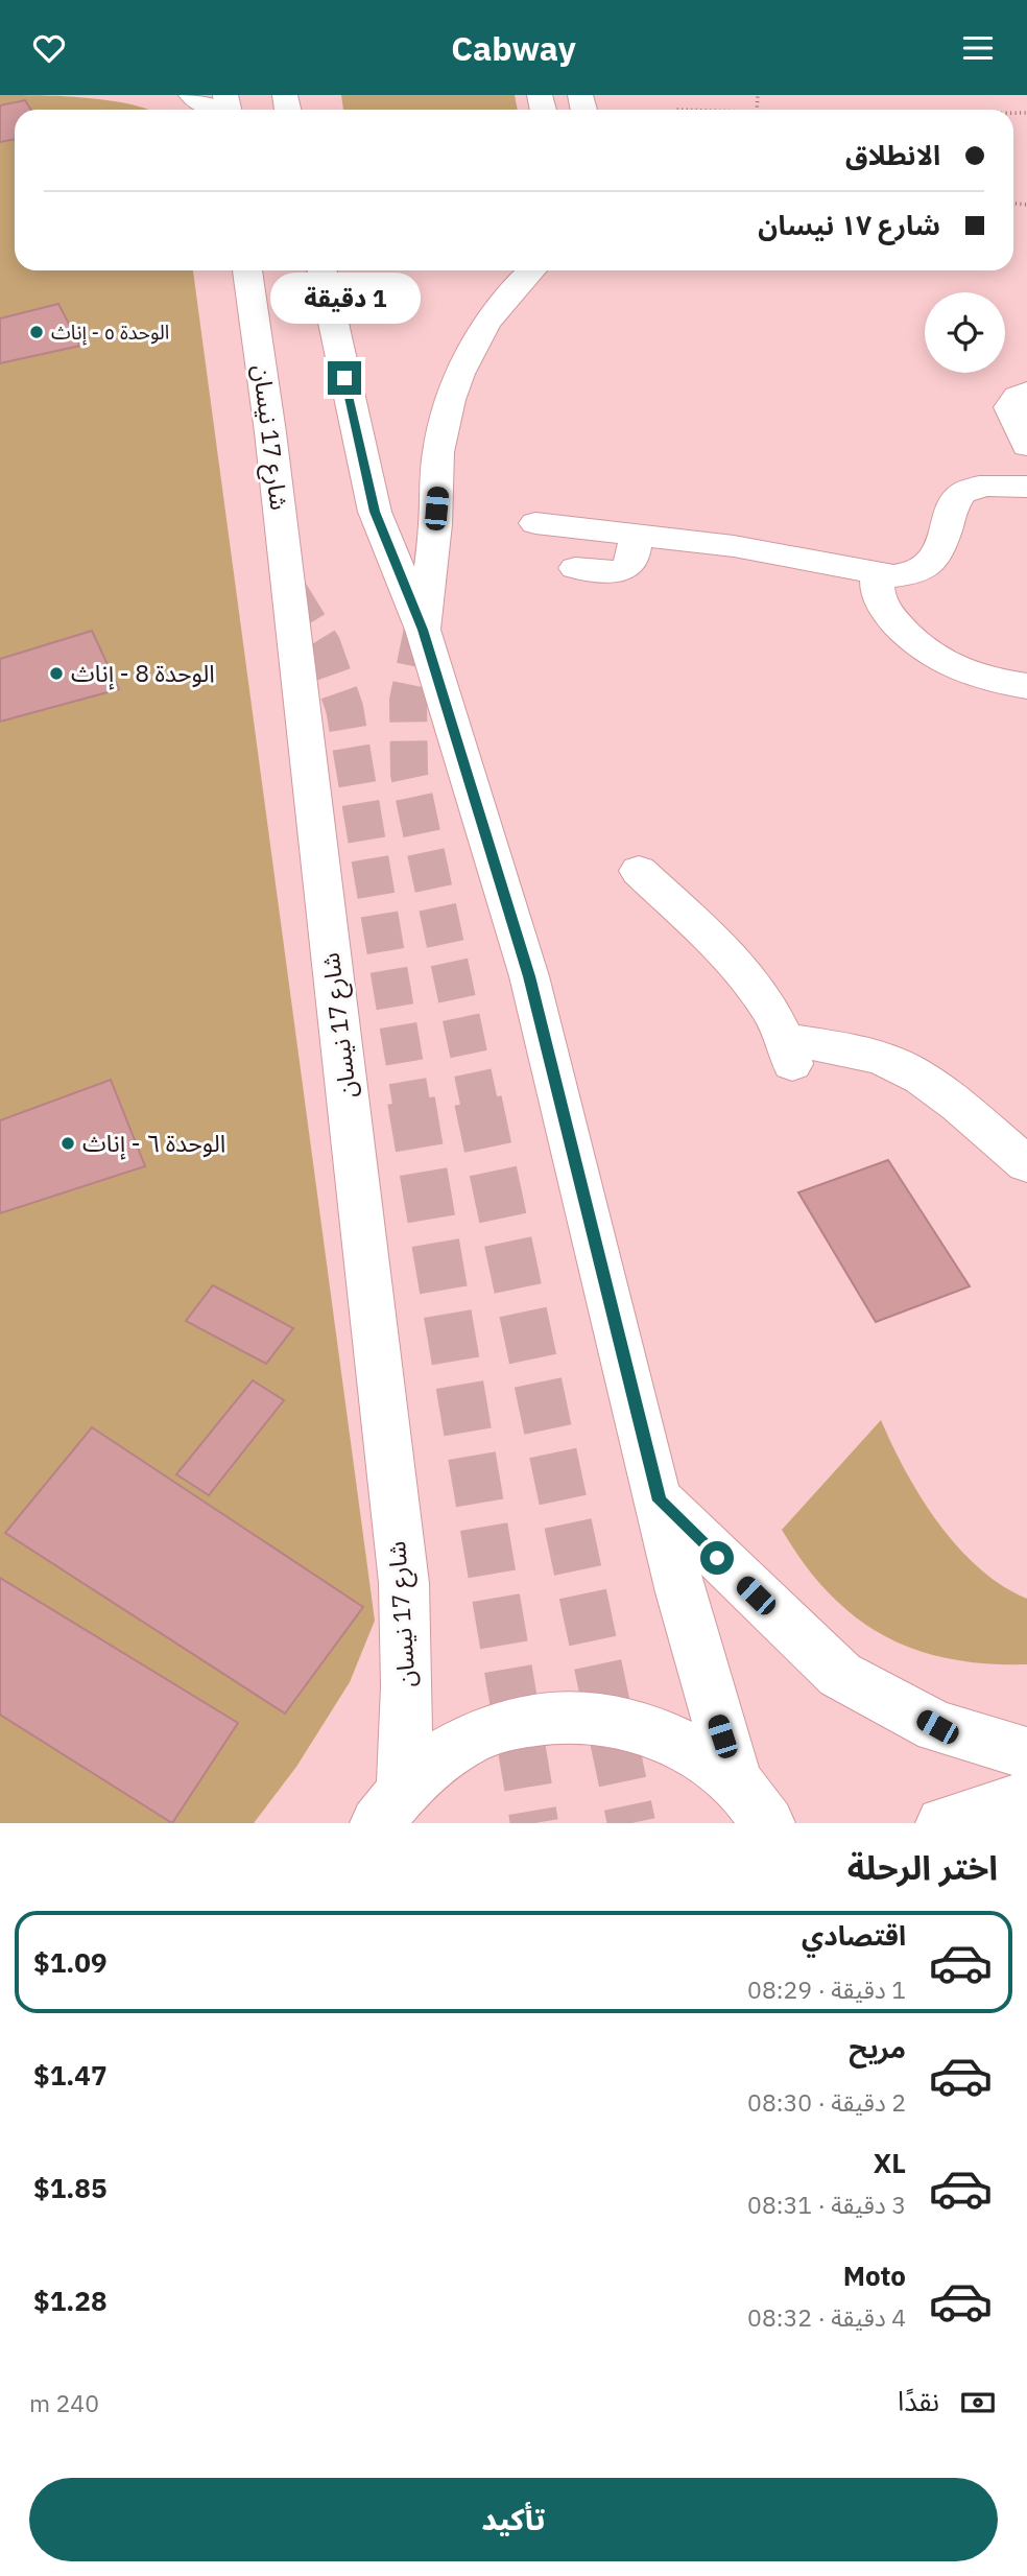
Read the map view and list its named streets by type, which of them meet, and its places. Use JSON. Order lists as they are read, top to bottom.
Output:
{
  "streets": {
    "main road": ["شارع 17 نيسان"]
  },
  "places": ["الوحدة ٥ - إناث", "الوحدة 8 - إناث", "الوحدة ٦ - إناث"],
  "page": {
    "header": "Cabway",
    "banner": ["الانطلاق", "شارع ١٧ نيسان"],
    "bubble": "1 دقيقة",
    "heading": "اختر الرحلة",
    "list": [
      {
        "name": "اقتصادي",
        "note": "1 دقيقة · 08:29",
        "value": "$1.09"
      },
      {
        "name": "مريح",
        "note": "2 دقيقة · 08:30",
        "value": "$1.47"
      },
      {
        "name": "XL",
        "note": "3 دقيقة · 08:31",
        "value": "$1.85"
      },
      {
        "name": "Moto",
        "note": "4 دقيقة · 08:32",
        "value": "$1.28"
      }
    ],
    "pay": ["نقدًا", "240 m"],
    "buttons": "تأكيد"
  }
}
